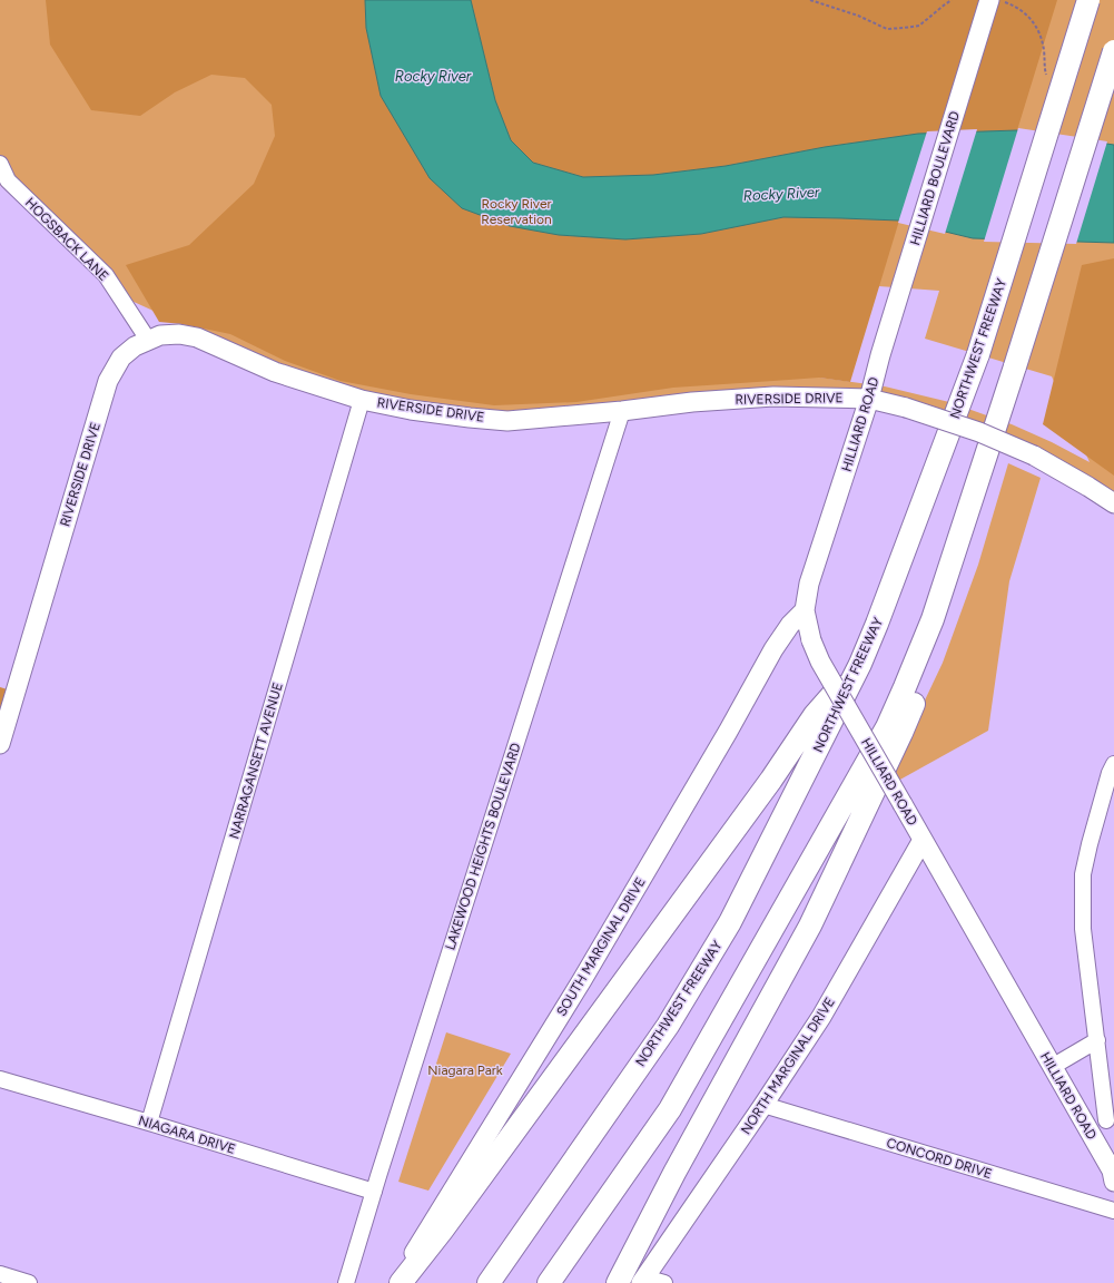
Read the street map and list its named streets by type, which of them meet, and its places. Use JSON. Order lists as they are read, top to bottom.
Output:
{
  "streets": {
    "highway": ["NORTHWEST FREEWAY"],
    "main road": [
      "HILLIARD BOULEVARD",
      "RIVERSIDE DRIVE",
      "HILLIARD ROAD",
      "SOUTH MARGINAL DRIVE",
      "NORTH MARGINAL DRIVE"
    ],
    "street": [
      "HOGSBACK LANE",
      "NARRAGANSETT AVENUE",
      "LAKEWOOD HEIGHTS BOULEVARD",
      "NIAGARA DRIVE",
      "CONCORD DRIVE"
    ]
  },
  "crossings": [
    ["HILLIARD BOULEVARD", "HILLIARD ROAD"],
    ["HOGSBACK LANE", "RIVERSIDE DRIVE"],
    ["RIVERSIDE DRIVE", "HILLIARD ROAD"],
    ["RIVERSIDE DRIVE", "NARRAGANSETT AVENUE"],
    ["RIVERSIDE DRIVE", "LAKEWOOD HEIGHTS BOULEVARD"],
    ["HILLIARD ROAD", "SOUTH MARGINAL DRIVE"],
    ["HILLIARD ROAD", "NORTH MARGINAL DRIVE"],
    ["NARRAGANSETT AVENUE", "NIAGARA DRIVE"],
    ["LAKEWOOD HEIGHTS BOULEVARD", "NIAGARA DRIVE"],
    ["NORTH MARGINAL DRIVE", "CONCORD DRIVE"]
  ],
  "water": ["Rocky River"],
  "parks": ["Rocky River Reservation", "Niagara Park"]
}
